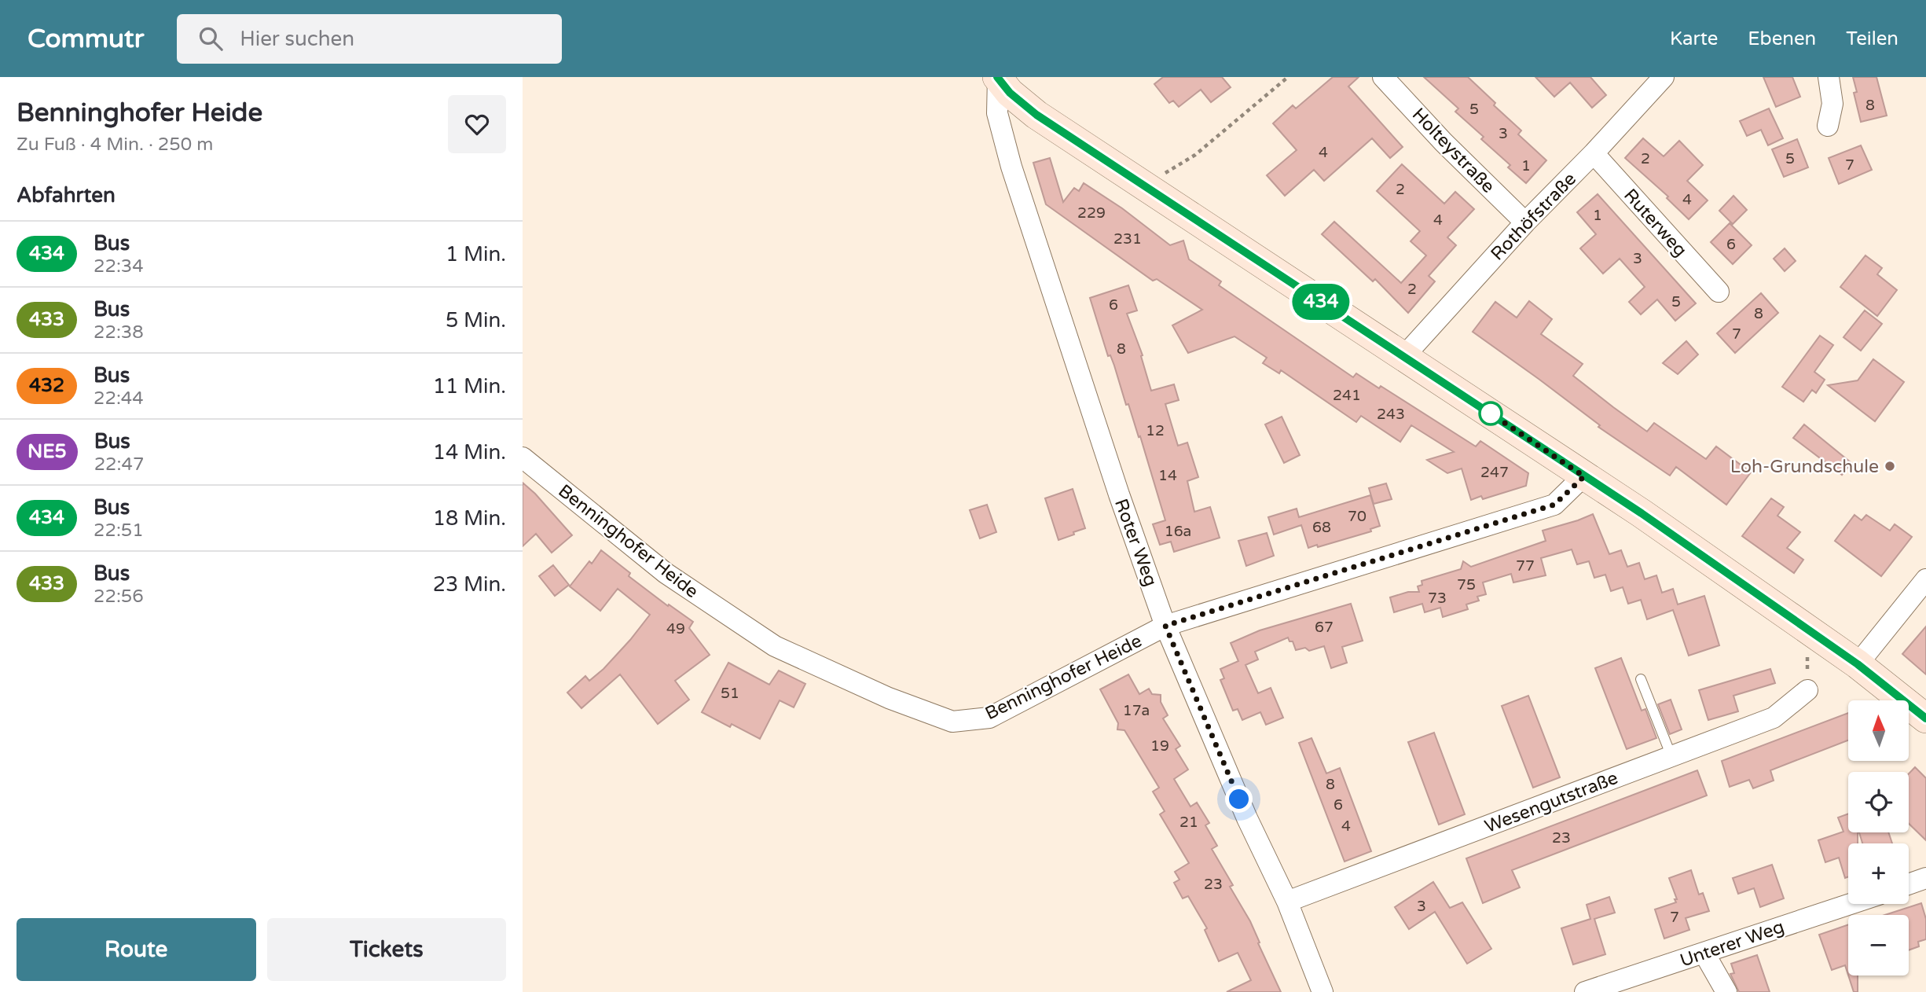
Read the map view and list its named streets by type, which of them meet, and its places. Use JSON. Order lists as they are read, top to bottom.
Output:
{
  "streets": {
    "street": [
      "Holteystraße",
      "Rothöfstraße",
      "Ruterweg",
      "Benninghofer Heide",
      "Roter Weg",
      "Wesengutstraße",
      "Unterer Weg"
    ]
  },
  "crossings": [
    ["Holteystraße", "Rothöfstraße"],
    ["Rothöfstraße", "Ruterweg"],
    ["Benninghofer Heide", "Roter Weg"],
    ["Roter Weg", "Wesengutstraße"]
  ],
  "places": ["Loh-Grundschule"],
  "lines": ["bus line 434"],
  "house_numbers": [
    "8",
    "5",
    "3",
    "4",
    "2",
    "5",
    "7",
    "1",
    "2",
    "4",
    "229",
    "1",
    "4",
    "231",
    "6",
    "3",
    "2",
    "5",
    "6",
    "8",
    "7",
    "8",
    "241",
    "243",
    "12",
    "247",
    "14",
    "70",
    "68",
    "16a",
    "77",
    "75",
    "73",
    "67",
    "49",
    "51",
    "17a",
    "19",
    "8",
    "6",
    "21",
    "4",
    "23",
    "23",
    "3",
    "7"
  ],
  "north": "top",
  "page": {
    "header": "Commutr",
    "search": "Hier suchen",
    "nav": ["Karte", "Ebenen", "Teilen"],
    "heading": [
      ["Benninghofer Heide", "Zu Fuß · 4 Min. · 250 m"],
      "Abfahrten"
    ],
    "on_map": "434",
    "list": [
      {
        "mark": "434",
        "name": "Bus",
        "note": "22:34",
        "value": "1 Min."
      },
      {
        "mark": "433",
        "name": "Bus",
        "note": "22:38",
        "value": "5 Min."
      },
      {
        "mark": "432",
        "name": "Bus",
        "note": "22:44",
        "value": "11 Min."
      },
      {
        "mark": "NE5",
        "name": "Bus",
        "note": "22:47",
        "value": "14 Min."
      },
      {
        "mark": "434",
        "name": "Bus",
        "note": "22:51",
        "value": "18 Min."
      },
      {
        "mark": "433",
        "name": "Bus",
        "note": "22:56",
        "value": "23 Min."
      }
    ],
    "map_buttons": ["+", "−"],
    "buttons": ["Route", "Tickets"]
  }
}
